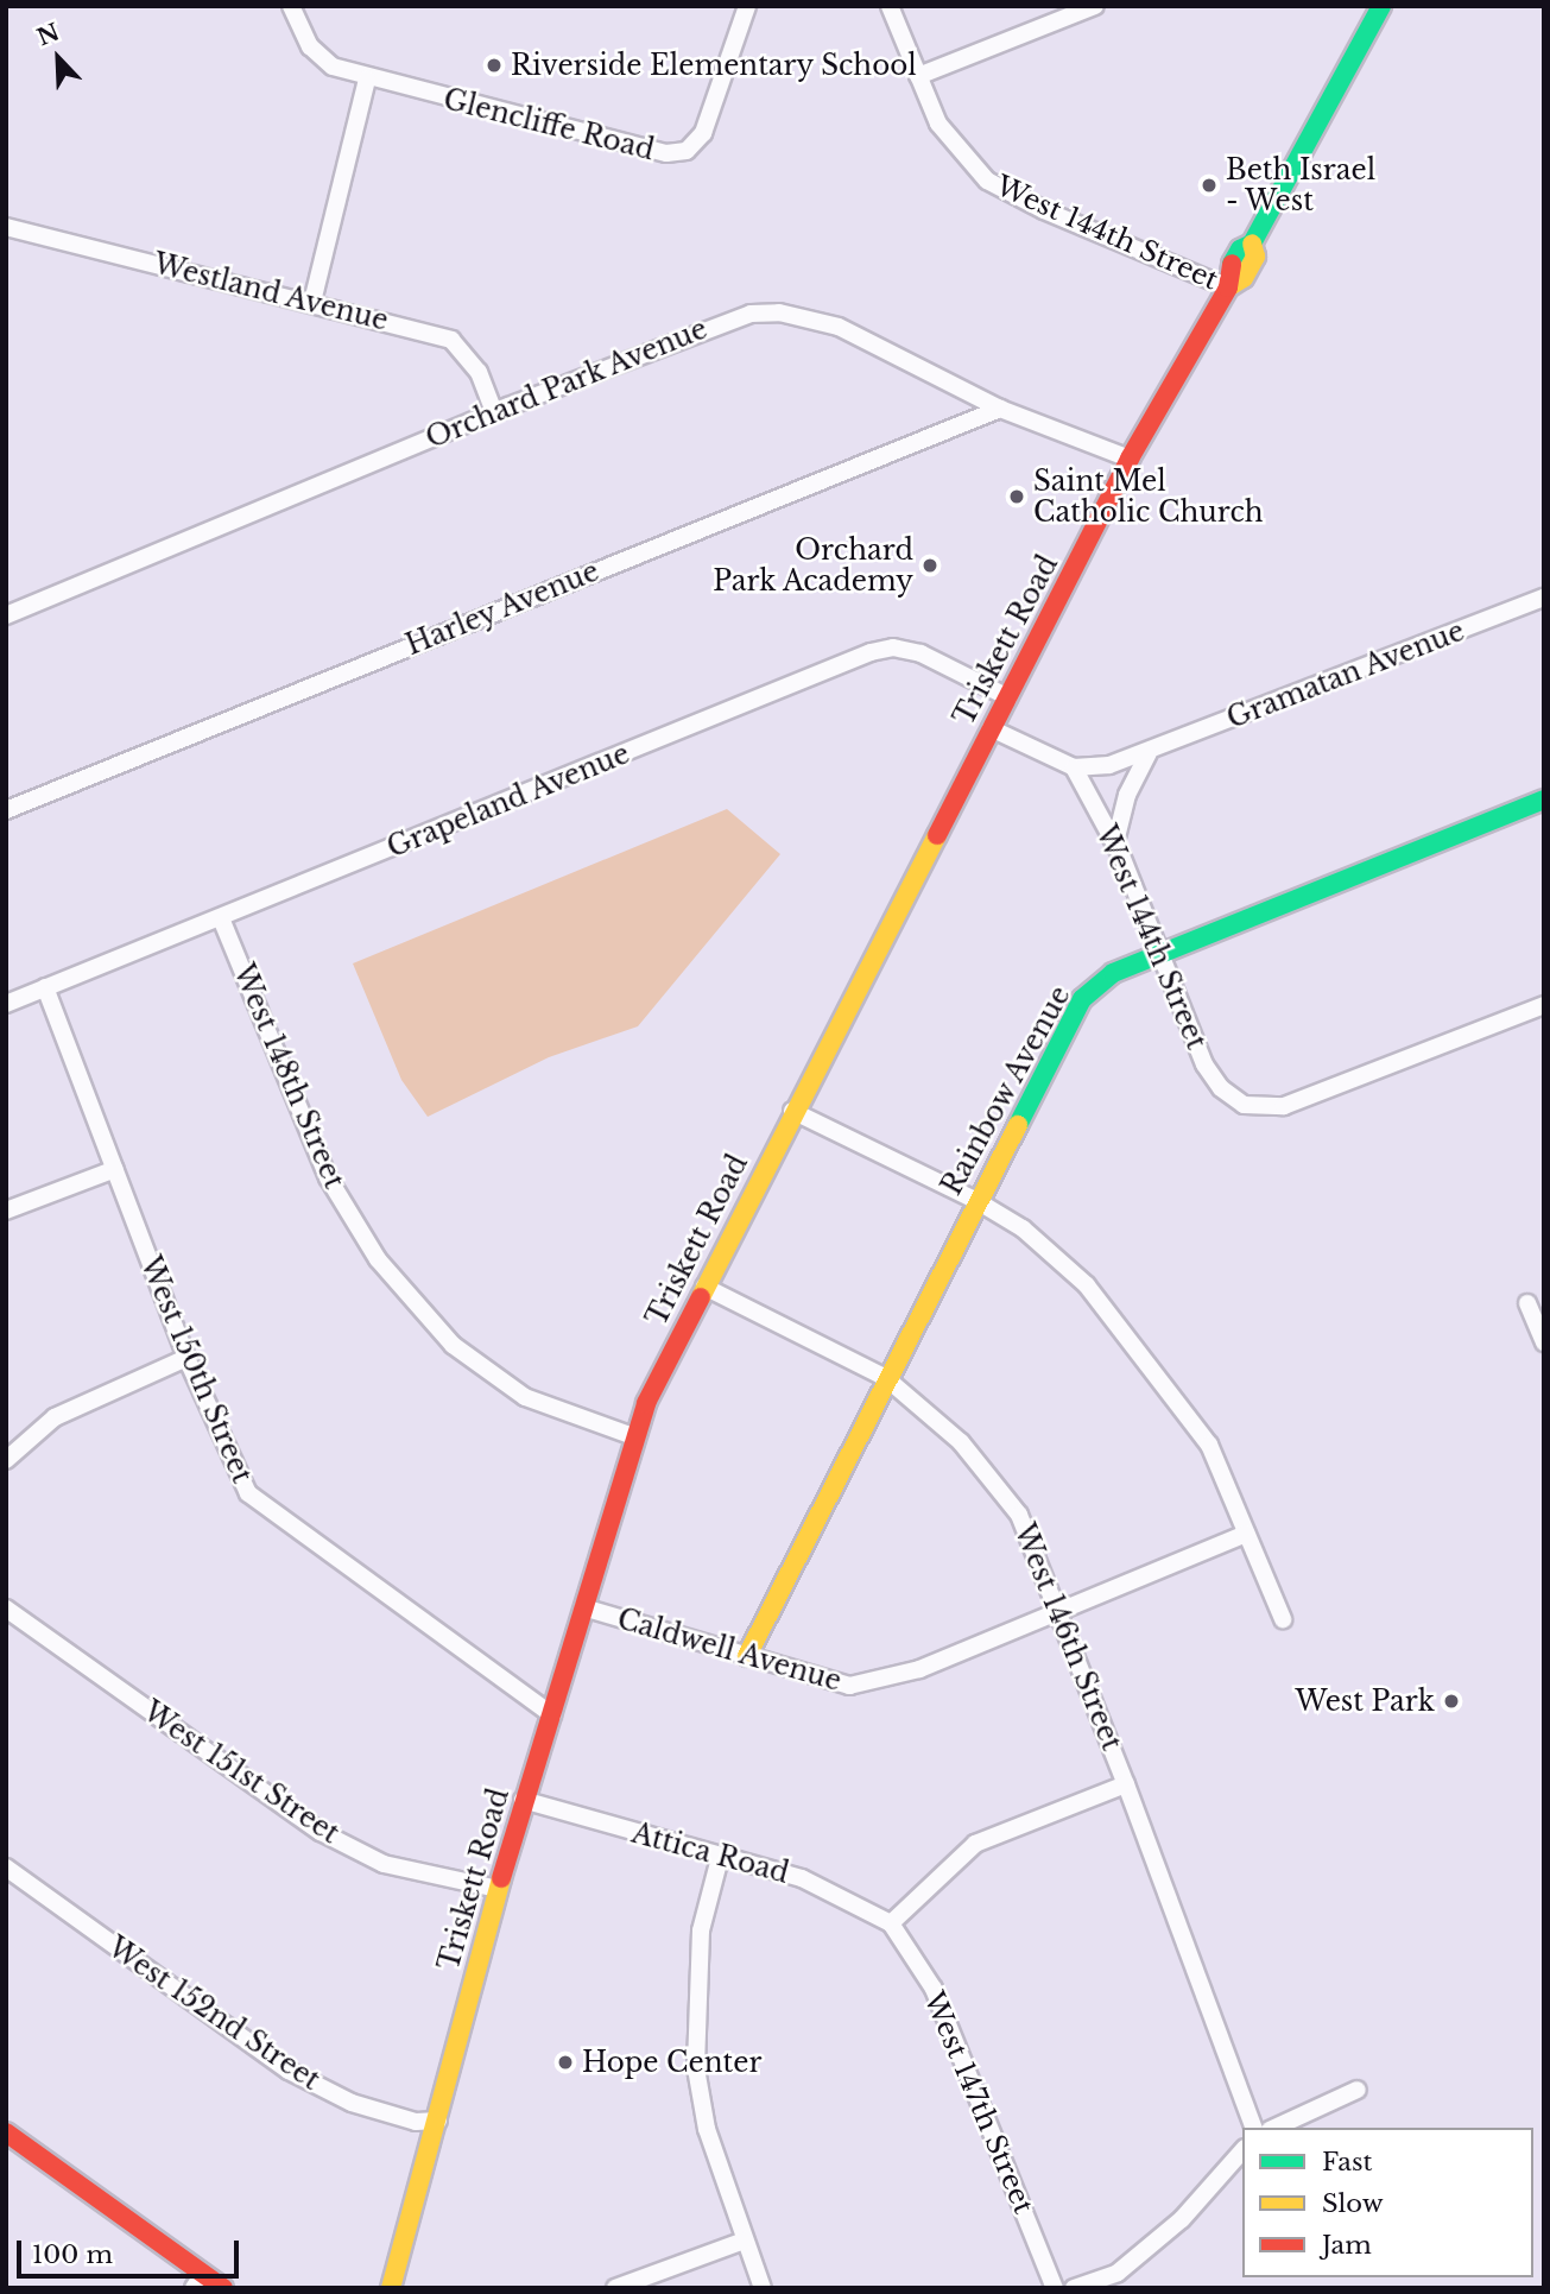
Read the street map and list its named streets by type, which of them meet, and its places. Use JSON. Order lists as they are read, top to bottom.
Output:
{
  "streets": {
    "main road": ["Triskett Road", "Rainbow Avenue"],
    "street": [
      "Glencliffe Road",
      "West 144th Street",
      "Westland Avenue",
      "Orchard Park Avenue",
      "Harley Avenue",
      "Gramatan Avenue",
      "Grapeland Avenue",
      "West 148th Street",
      "West 150th Street",
      "West 146th Street",
      "Caldwell Avenue",
      "West 151st Street",
      "Attica Road",
      "West 152nd Street",
      "West 147th Street"
    ]
  },
  "crossings": [
    ["West 144th Street", "Triskett Road"],
    ["West 144th Street", "Gramatan Avenue"],
    ["West 144th Street", "Rainbow Avenue"],
    ["Westland Avenue", "Orchard Park Avenue"],
    ["Orchard Park Avenue", "Harley Avenue"],
    ["Orchard Park Avenue", "Triskett Road"],
    ["Triskett Road", "Grapeland Avenue"],
    ["Triskett Road", "West 148th Street"],
    ["Triskett Road", "West 150th Street"],
    ["Triskett Road", "West 146th Street"],
    ["Triskett Road", "Caldwell Avenue"],
    ["Triskett Road", "West 151st Street"],
    ["Triskett Road", "Attica Road"],
    ["Triskett Road", "West 152nd Street"],
    ["Grapeland Avenue", "West 148th Street"],
    ["Grapeland Avenue", "West 150th Street"],
    ["Rainbow Avenue", "West 146th Street"],
    ["Rainbow Avenue", "Caldwell Avenue"],
    ["West 146th Street", "Caldwell Avenue"],
    ["Attica Road", "West 147th Street"]
  ],
  "places": [
    "Riverside Elementary School",
    "Beth Israel - West",
    "Saint Mel Catholic Church",
    "Orchard Park Academy",
    "West Park",
    "Hope Center"
  ],
  "legend": ["Fast", "Slow", "Jam"],
  "scale_bar": "100 m",
  "north": "top left"
}
